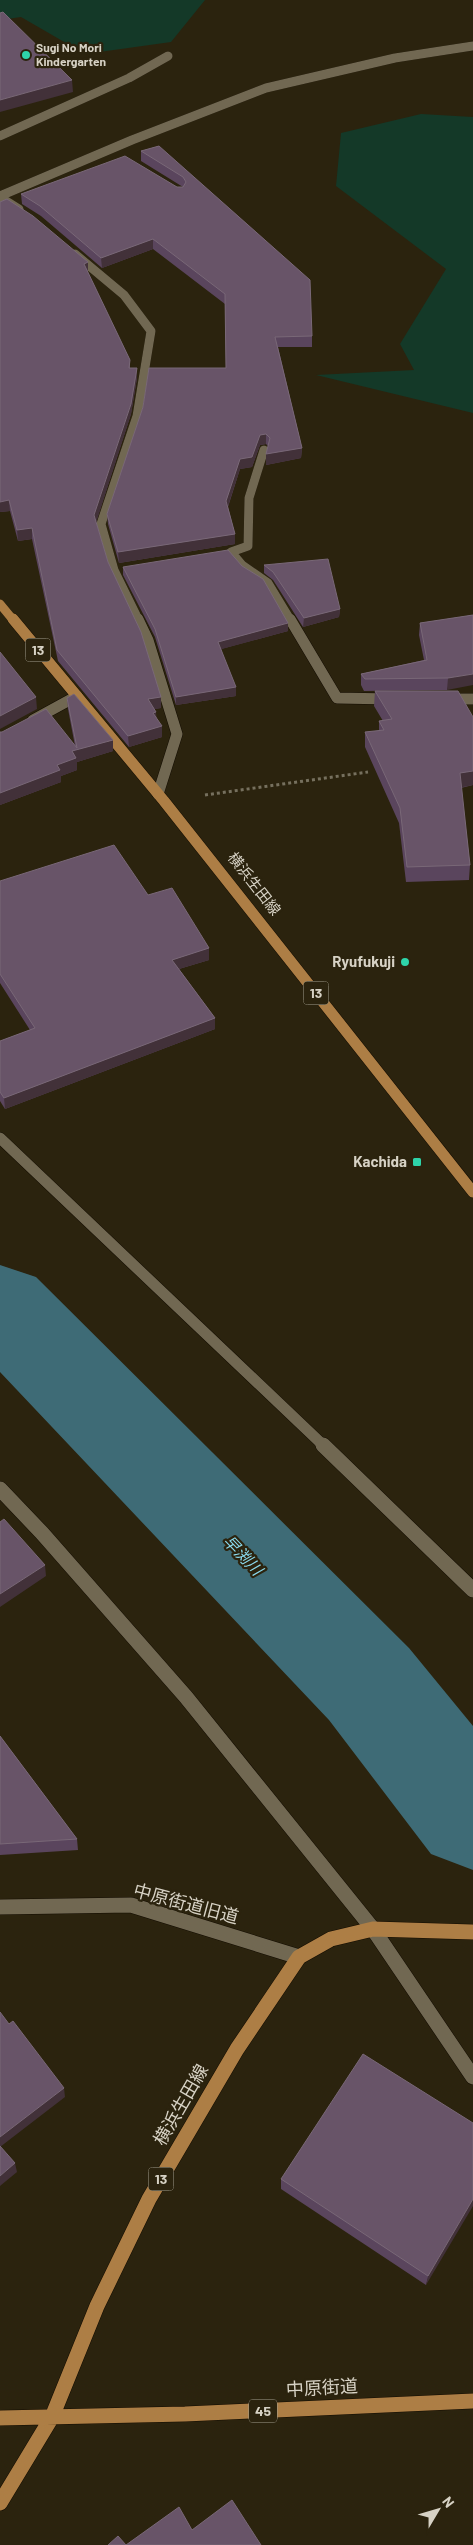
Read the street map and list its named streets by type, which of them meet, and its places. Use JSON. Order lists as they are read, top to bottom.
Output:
{
  "streets": {
    "main road": [
      "13",
      "横浜生田線",
      "中原街道",
      "45"
    ],
    "street": ["中原街道旧道"]
  },
  "crossings": [
    ["横浜生田線", "中原街道旧道"],
    ["横浜生田線", "中原街道"],
    ["横浜生田線", "45"],
    ["中原街道", "45"]
  ],
  "water": ["早渕川"],
  "places": {
    "other": ["Sugi No Mori Kindergarten", "Ryufukuji"],
    "transit": ["Kachida"]
  },
  "north": "top right"
}
